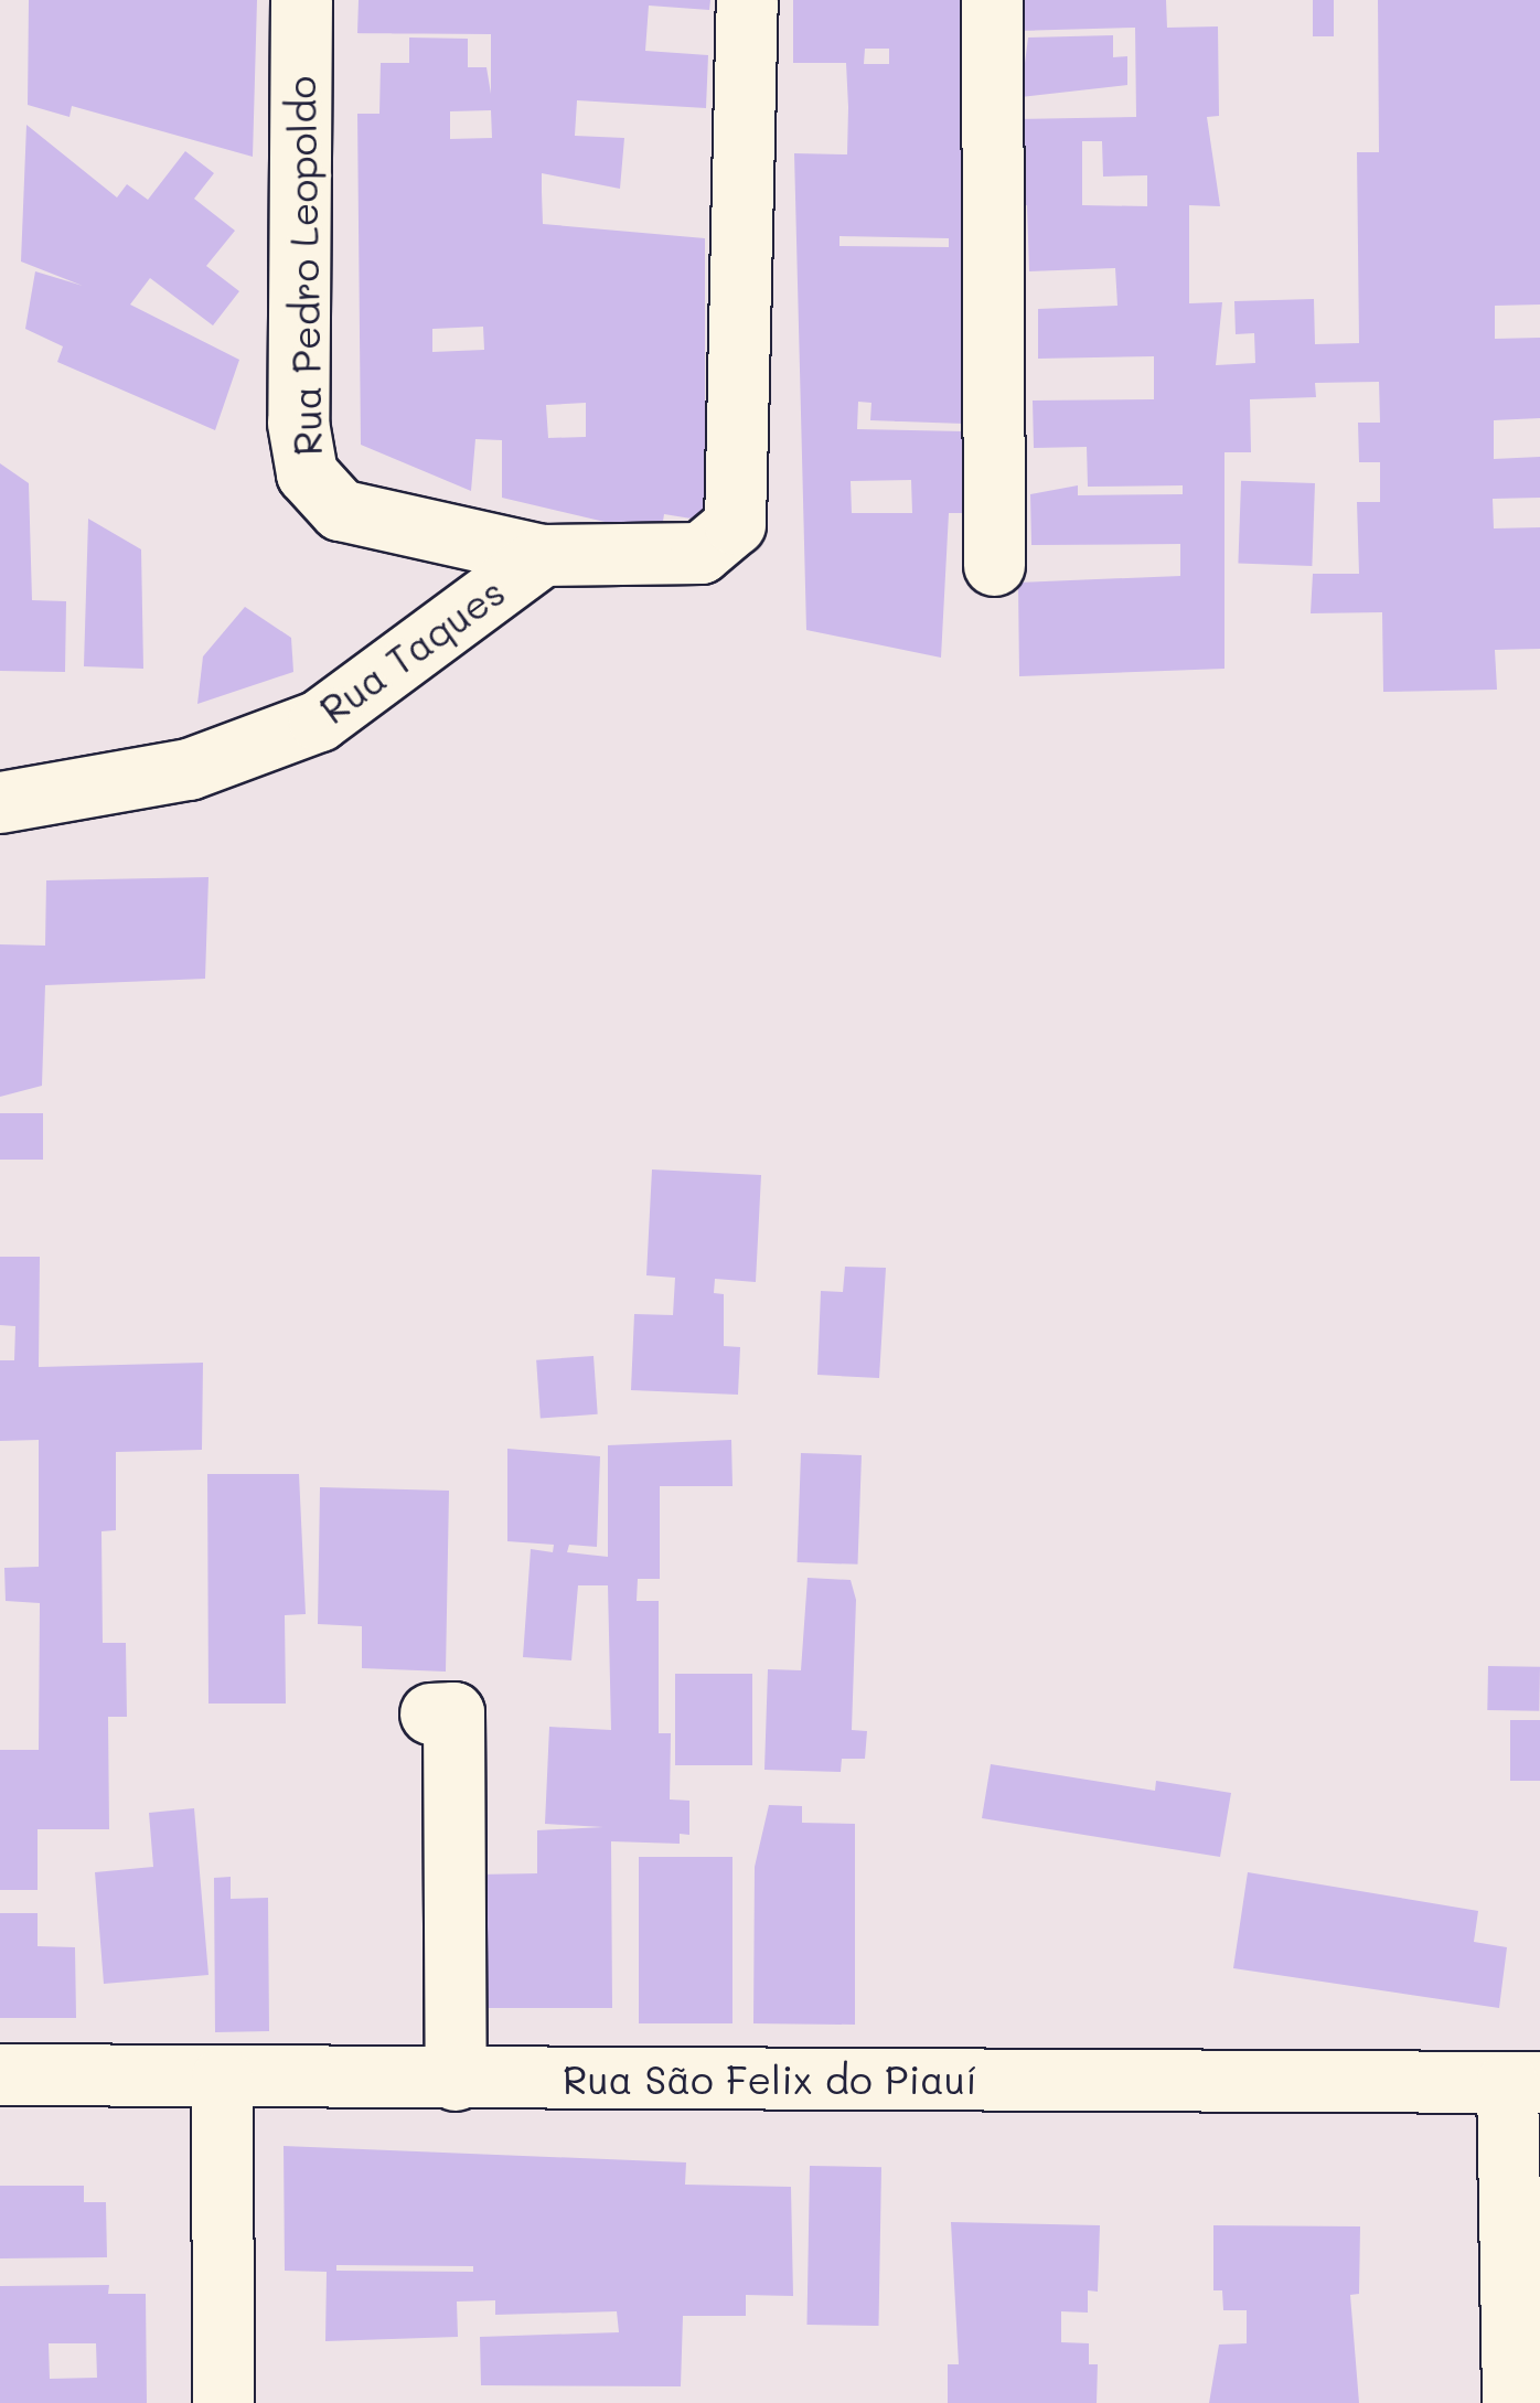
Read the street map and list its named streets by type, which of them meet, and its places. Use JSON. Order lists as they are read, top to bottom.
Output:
{
  "streets": {
    "street": ["Rua Pedro Leopoldo", "Rua Taques", "Rua São Felix do Piauí"]
  },
  "crossings": [
    ["Rua Pedro Leopoldo", "Rua Taques"]
  ]
}
